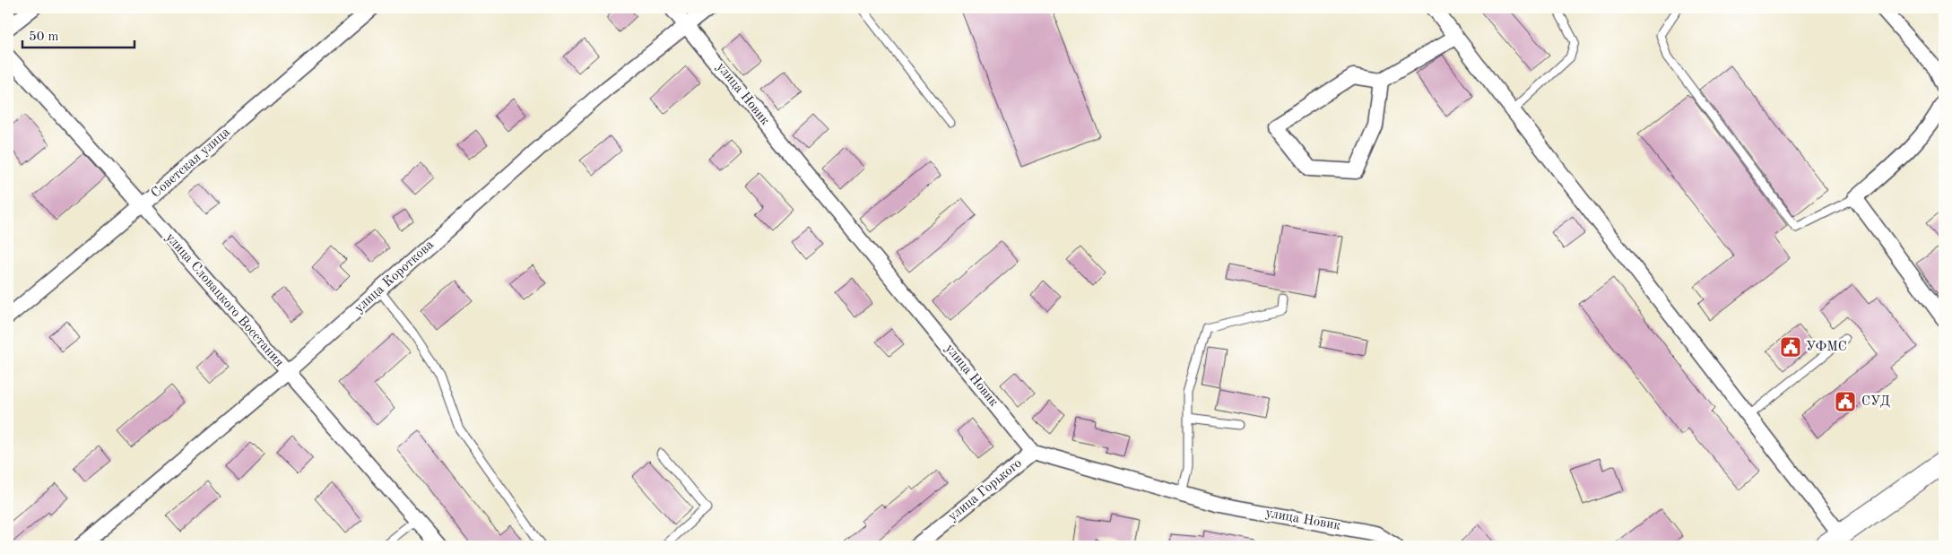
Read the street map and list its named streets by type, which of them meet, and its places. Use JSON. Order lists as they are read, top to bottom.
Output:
{
  "streets": {
    "street": [
      "улица Новик",
      "Советская улица",
      "улица Короткова",
      "улица Словацкого Восстания",
      "улица Горького"
    ]
  },
  "crossings": [
    ["улица Новик", "улица Короткова"],
    ["улица Новик", "улица Горького"],
    ["Советская улица", "улица Словацкого Восстания"],
    ["улица Короткова", "улица Словацкого Восстания"]
  ],
  "places": {
    "public building": ["УФМС", "СУД"]
  },
  "scale_bar": "50 m"
}
